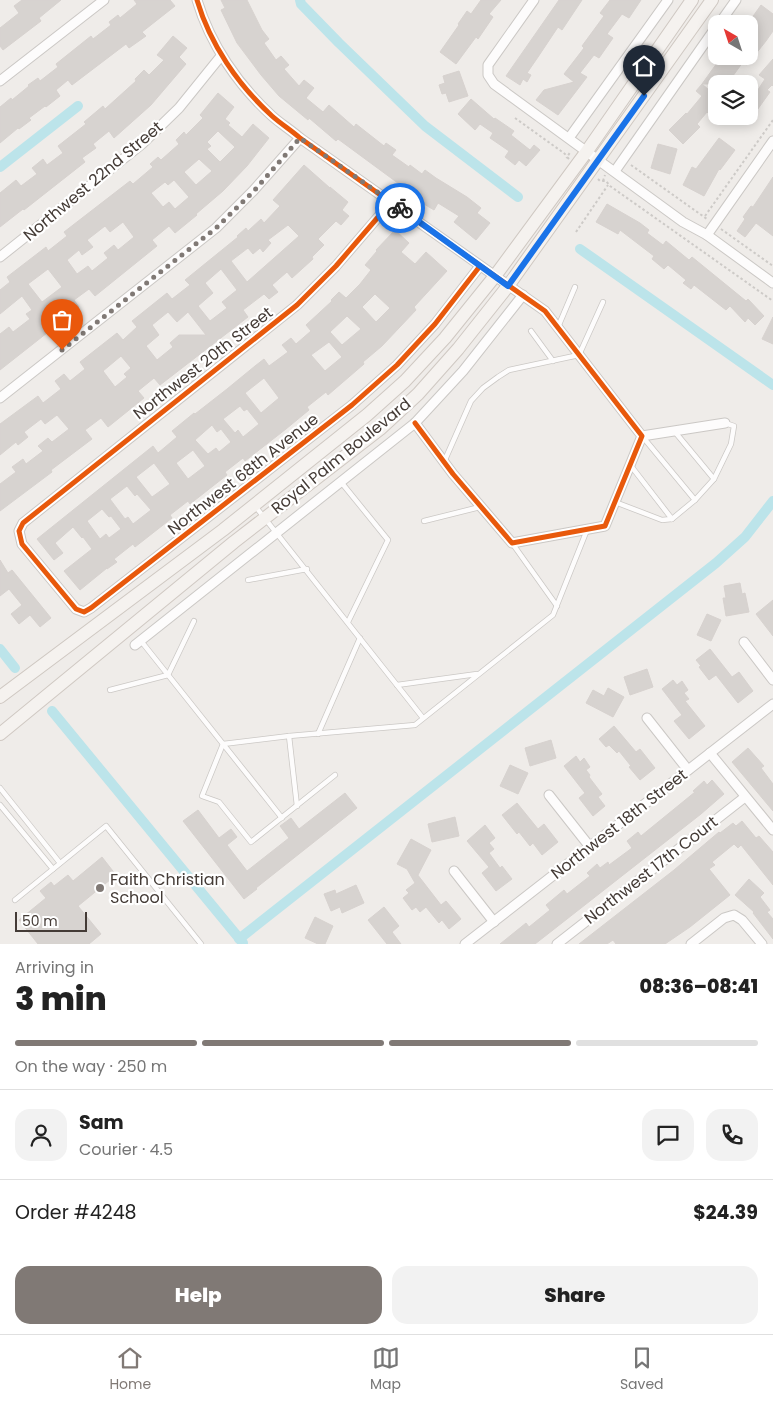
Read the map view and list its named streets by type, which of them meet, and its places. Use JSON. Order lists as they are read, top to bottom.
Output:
{
  "streets": {
    "main road": ["Royal Palm Boulevard"],
    "street": [
      "Northwest 22nd Street",
      "Northwest 20th Street",
      "Northwest 68th Avenue",
      "Northwest 18th Street",
      "Northwest 17th Court"
    ]
  },
  "crossings": [
    ["Northwest 20th Street", "Northwest 68th Avenue"]
  ],
  "places": ["Faith Christian School"],
  "scale_bar": "50 m",
  "north": "top left",
  "page": {
    "scale": "50 m",
    "heading": ["3 min", "Arriving in", "08:36–08:41"],
    "panel": [
      "Sam",
      "Courier · 4.5",
      "Order #4248",
      "$24.39"
    ],
    "bar": "On the way · 250 m",
    "buttons": ["Help", "Share"],
    "tabs": ["Home", "Map", "Saved"]
  }
}
